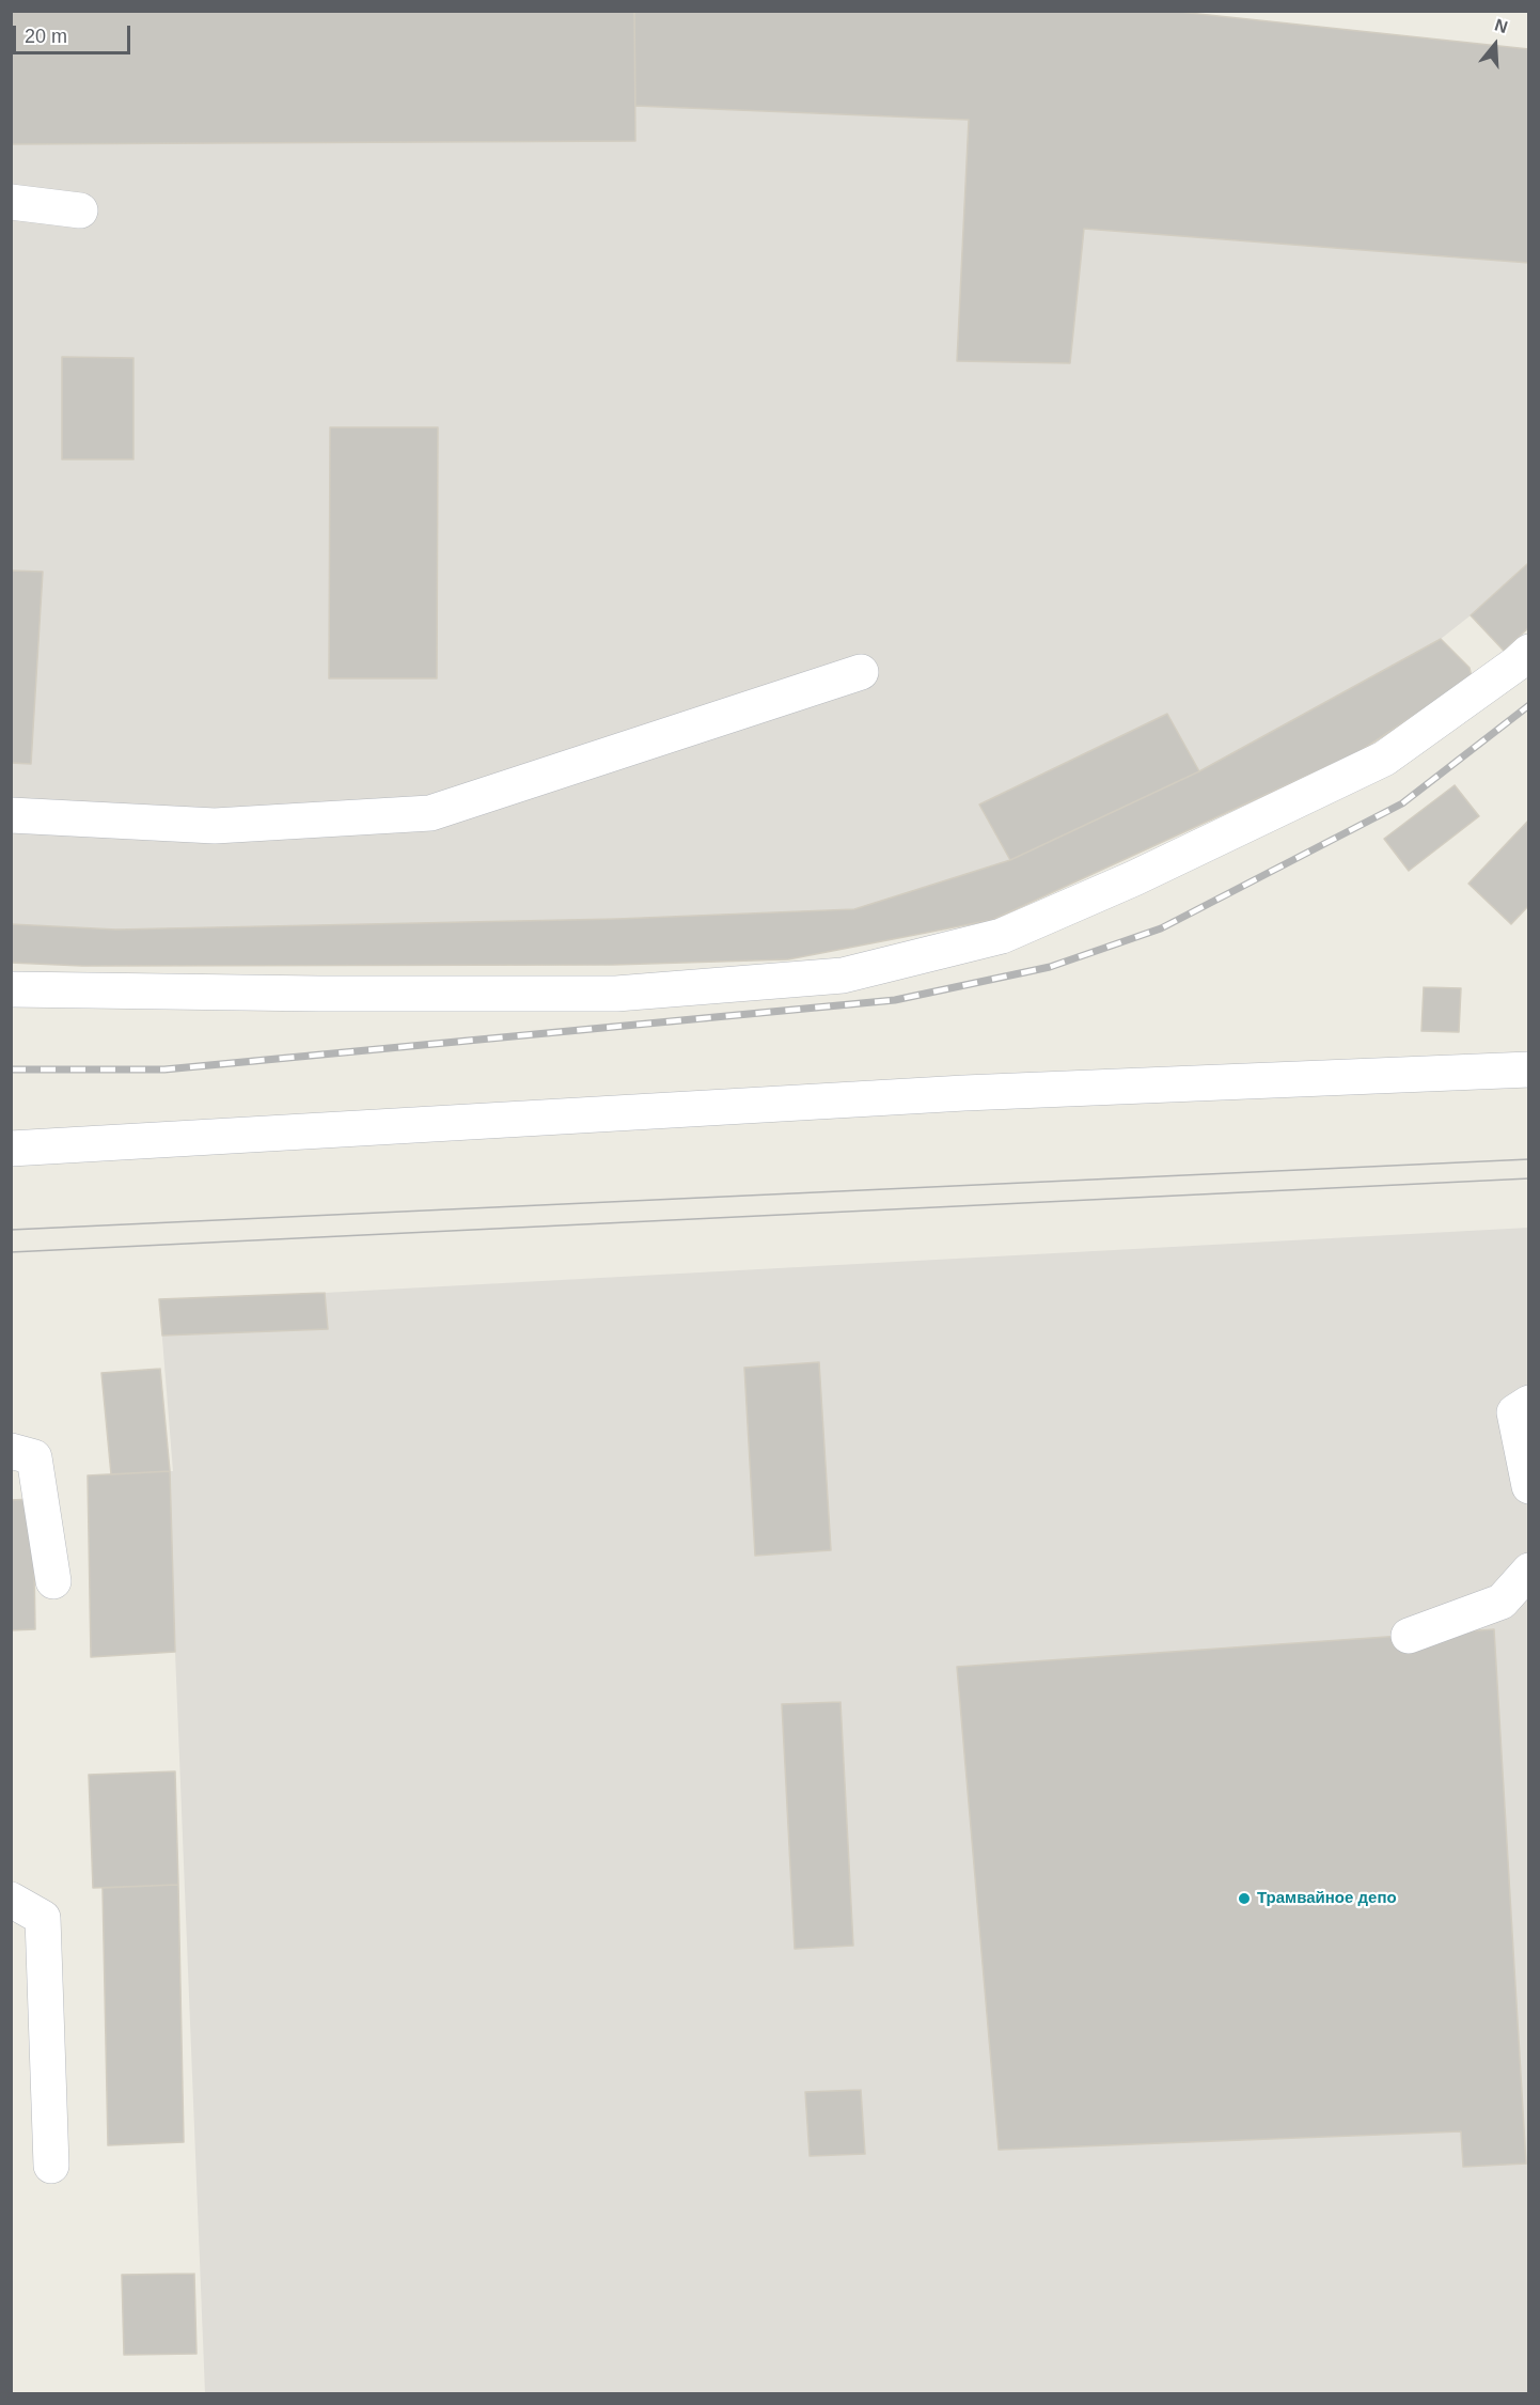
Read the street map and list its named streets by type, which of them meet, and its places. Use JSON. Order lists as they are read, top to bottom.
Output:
{
  "places": ["Трамвайное депо"],
  "scale_bar": "20 m",
  "north": "top"
}
